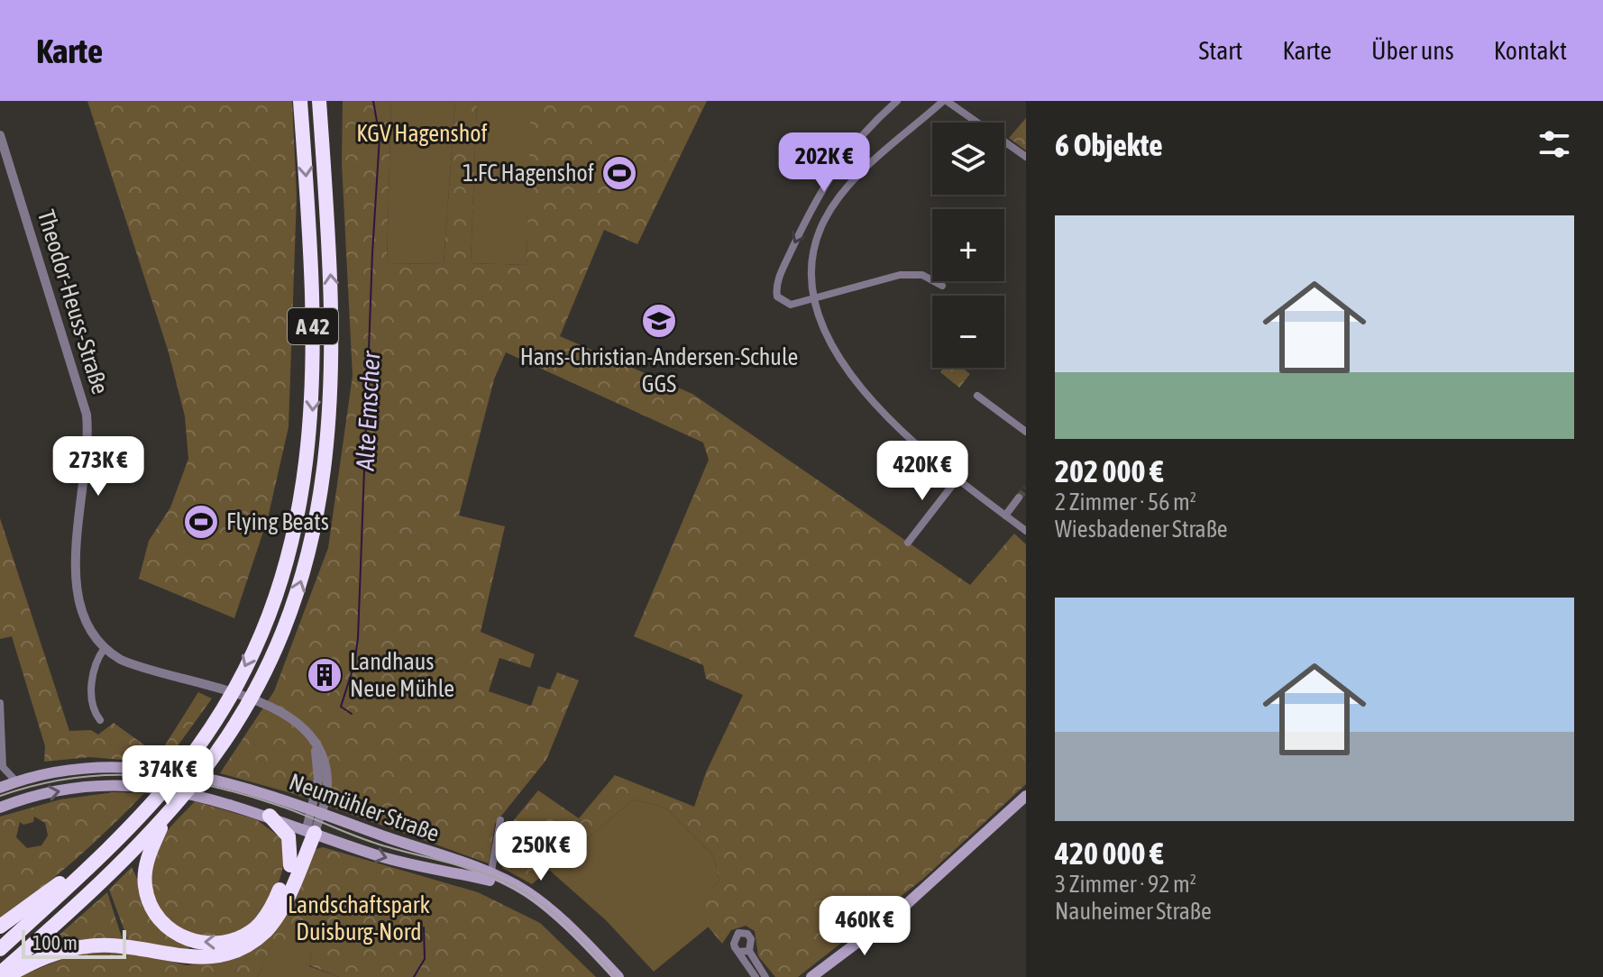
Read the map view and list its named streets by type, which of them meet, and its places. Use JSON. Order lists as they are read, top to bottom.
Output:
{
  "streets": {
    "highway": ["A 42"],
    "main road": ["Neumühler Straße"],
    "street": ["Theodor-Heuss-Straße"]
  },
  "crossings": [
    ["Theodor-Heuss-Straße", "Neumühler Straße"]
  ],
  "water": ["Alte Emscher"],
  "parks": ["KGV Hagenshof", "Landschaftspark Duisburg-Nord"],
  "places": {
    "sports": ["1.FC Hagenshof", "Flying Beats"],
    "school or university": ["Hans-Christian-Andersen-Schule GGS"],
    "building": ["Landhaus Neue Mühle"]
  },
  "scale_bar": "100 m",
  "page": {
    "header": "Karte",
    "nav": [
      "Start",
      "Karte",
      "Über uns",
      "Kontakt"
    ],
    "heading": "6 Objekte",
    "map_buttons": ["+", "−"],
    "price": [
      "202K €",
      "273K €",
      "420K €",
      "374K €",
      "250K €",
      "460K €"
    ],
    "list": [
      {
        "name": "202 000 €",
        "note": "2 Zimmer · 56 m² · Wiesbadener Straße"
      },
      {
        "name": "420 000 €",
        "note": "3 Zimmer · 92 m² · Nauheimer Straße"
      }
    ],
    "scale": "100 m"
  }
}
